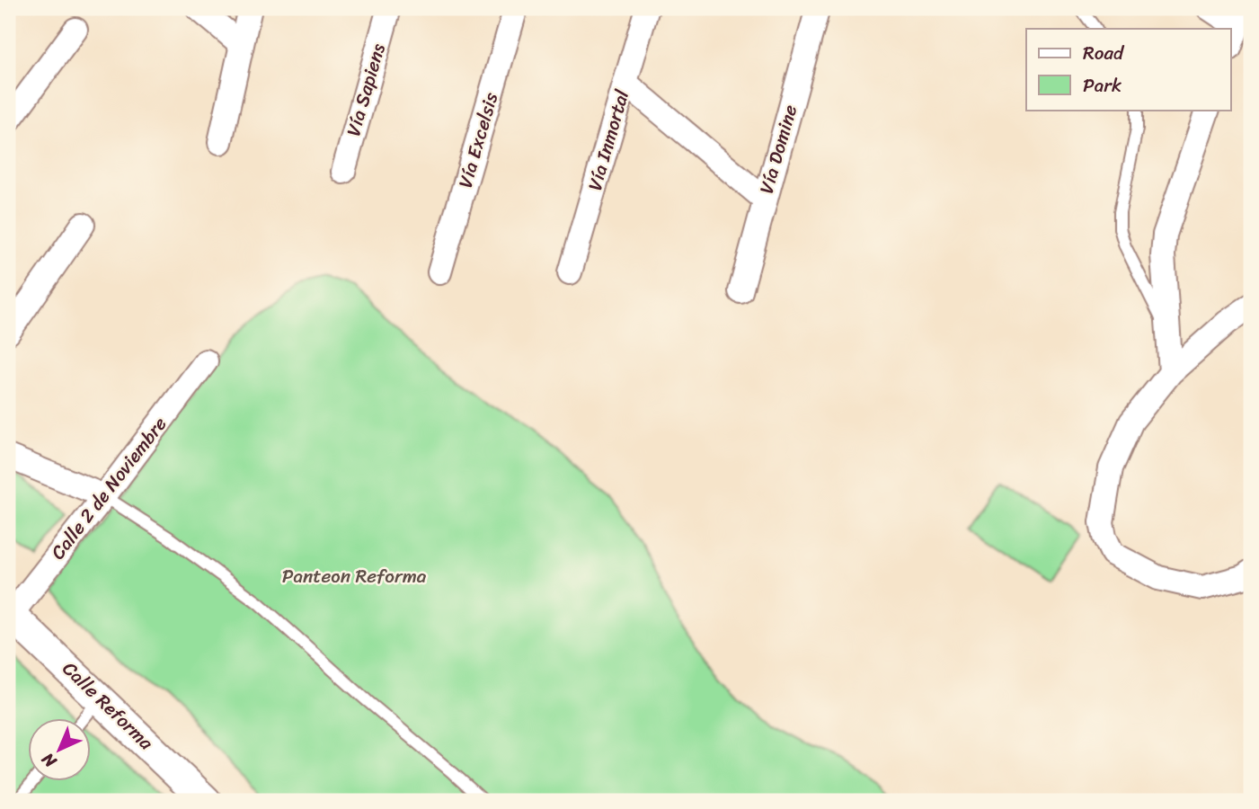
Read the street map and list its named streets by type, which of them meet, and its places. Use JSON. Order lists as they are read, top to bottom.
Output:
{
  "streets": {
    "street": [
      "Vía Sapiens",
      "Vía Excelsis",
      "Vía Inmortal",
      "Vía Domine",
      "Calle 2 de Noviembre",
      "Calle Reforma"
    ]
  },
  "crossings": [
    ["Calle 2 de Noviembre", "Calle Reforma"]
  ],
  "parks": ["Panteon Reforma"],
  "legend": ["Road", "Park"],
  "north": "bottom left"
}
